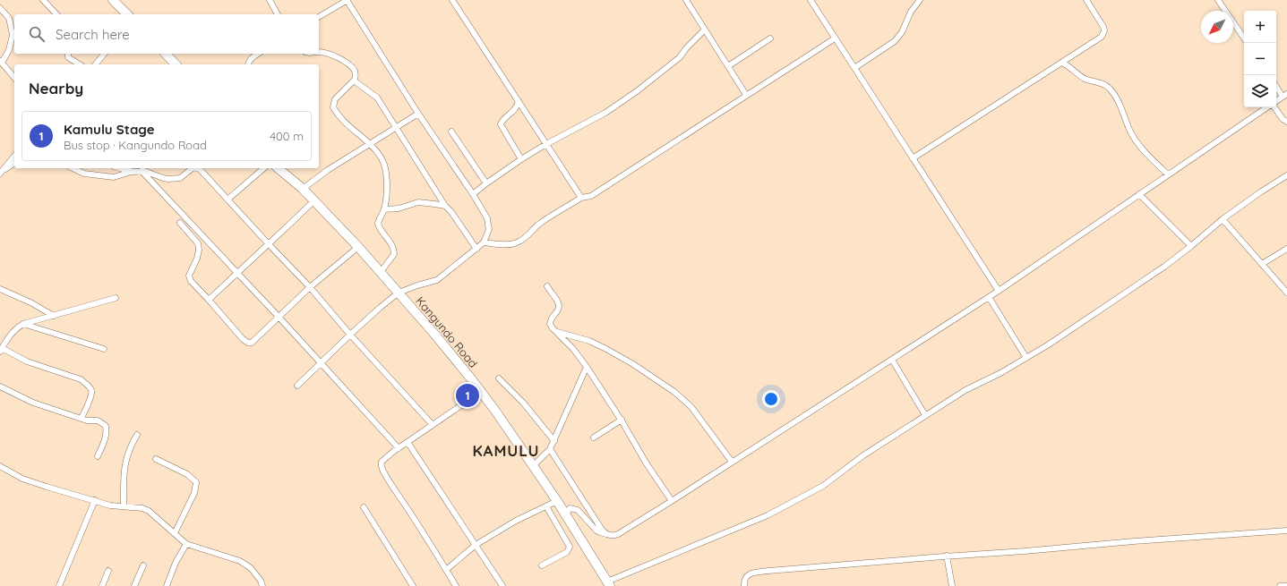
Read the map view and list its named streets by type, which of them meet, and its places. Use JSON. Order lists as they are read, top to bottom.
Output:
{
  "streets": {
    "highway": ["Kangundo Road"]
  },
  "districts": ["KAMULU"],
  "north": "bottom left",
  "page": {
    "map_buttons": ["+", "−"],
    "search": "Search here",
    "heading": "Nearby",
    "list": [
      {
        "mark": "1",
        "name": "Kamulu Stage",
        "note": "Bus stop · Kangundo Road",
        "value": "400 m"
      }
    ],
    "pins": "1"
  }
}
